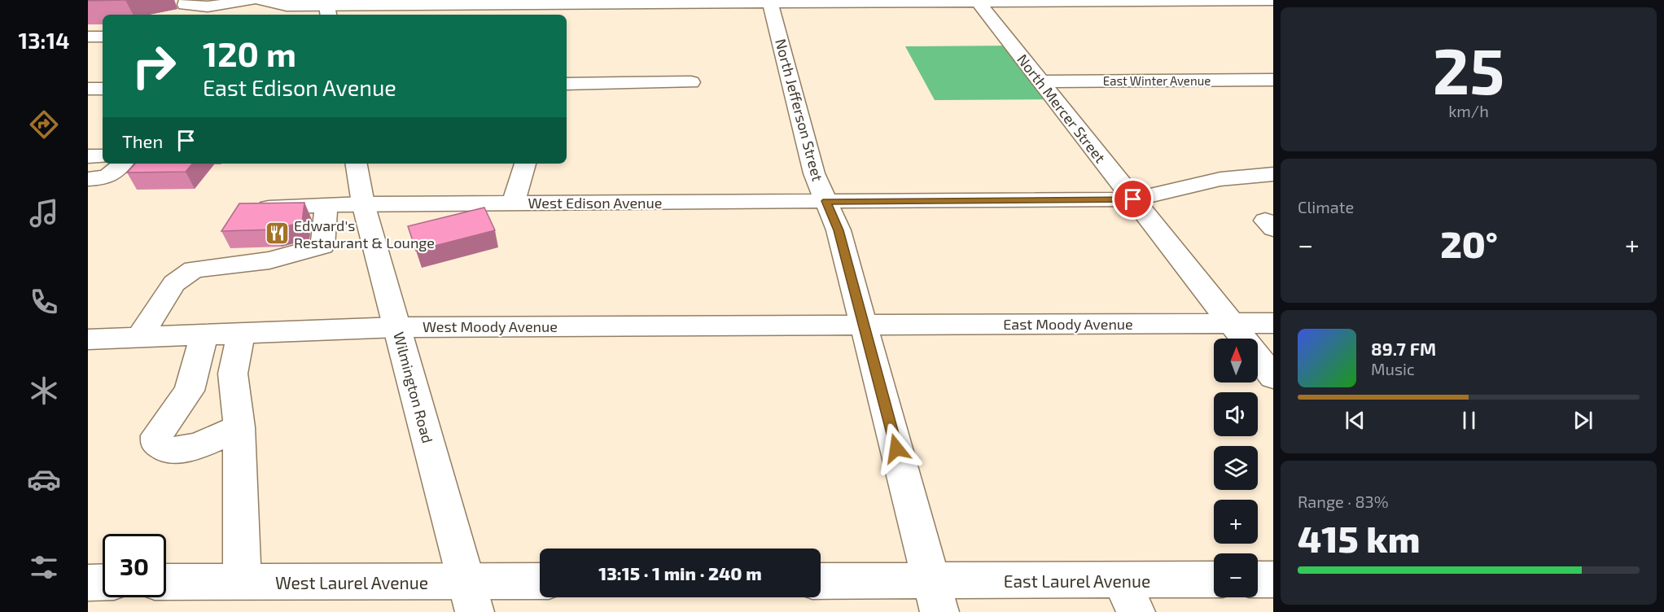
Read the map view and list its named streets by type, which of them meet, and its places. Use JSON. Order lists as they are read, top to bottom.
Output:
{
  "streets": {
    "street": [
      "East Winter Avenue",
      "North Mercer Street",
      "North Jefferson Street",
      "West Edison Avenue",
      "East Moody Avenue",
      "West Moody Avenue",
      "Wilmington Road",
      "East Laurel Avenue",
      "West Laurel Avenue"
    ]
  },
  "crossings": [
    ["East Winter Avenue", "North Mercer Street"],
    ["North Mercer Street", "West Edison Avenue"],
    ["North Mercer Street", "East Moody Avenue"],
    ["North Jefferson Street", "West Edison Avenue"],
    ["North Jefferson Street", "East Moody Avenue"],
    ["North Jefferson Street", "West Moody Avenue"],
    ["North Jefferson Street", "East Laurel Avenue"],
    ["West Edison Avenue", "Wilmington Road"],
    ["East Moody Avenue", "West Moody Avenue"],
    ["West Moody Avenue", "Wilmington Road"],
    ["Wilmington Road", "West Laurel Avenue"]
  ],
  "places": {
    "restaurant": ["Edward's Restaurant & Lounge"]
  },
  "north": "top",
  "page": {
    "tabs": "13:14",
    "tile": [
      ["25", "km/h"],
      "Climate",
      ["Range · 83%", "415 km"]
    ],
    "turn": ["120 m", "East Edison Avenue"],
    "then": "Then",
    "heat": ["−", "20°", "+"],
    "song": ["89.7 FM", "Music"],
    "map_buttons": ["+", "−"],
    "limit": "30",
    "trip": "13:15 · 1 min · 240 m"
  }
}
